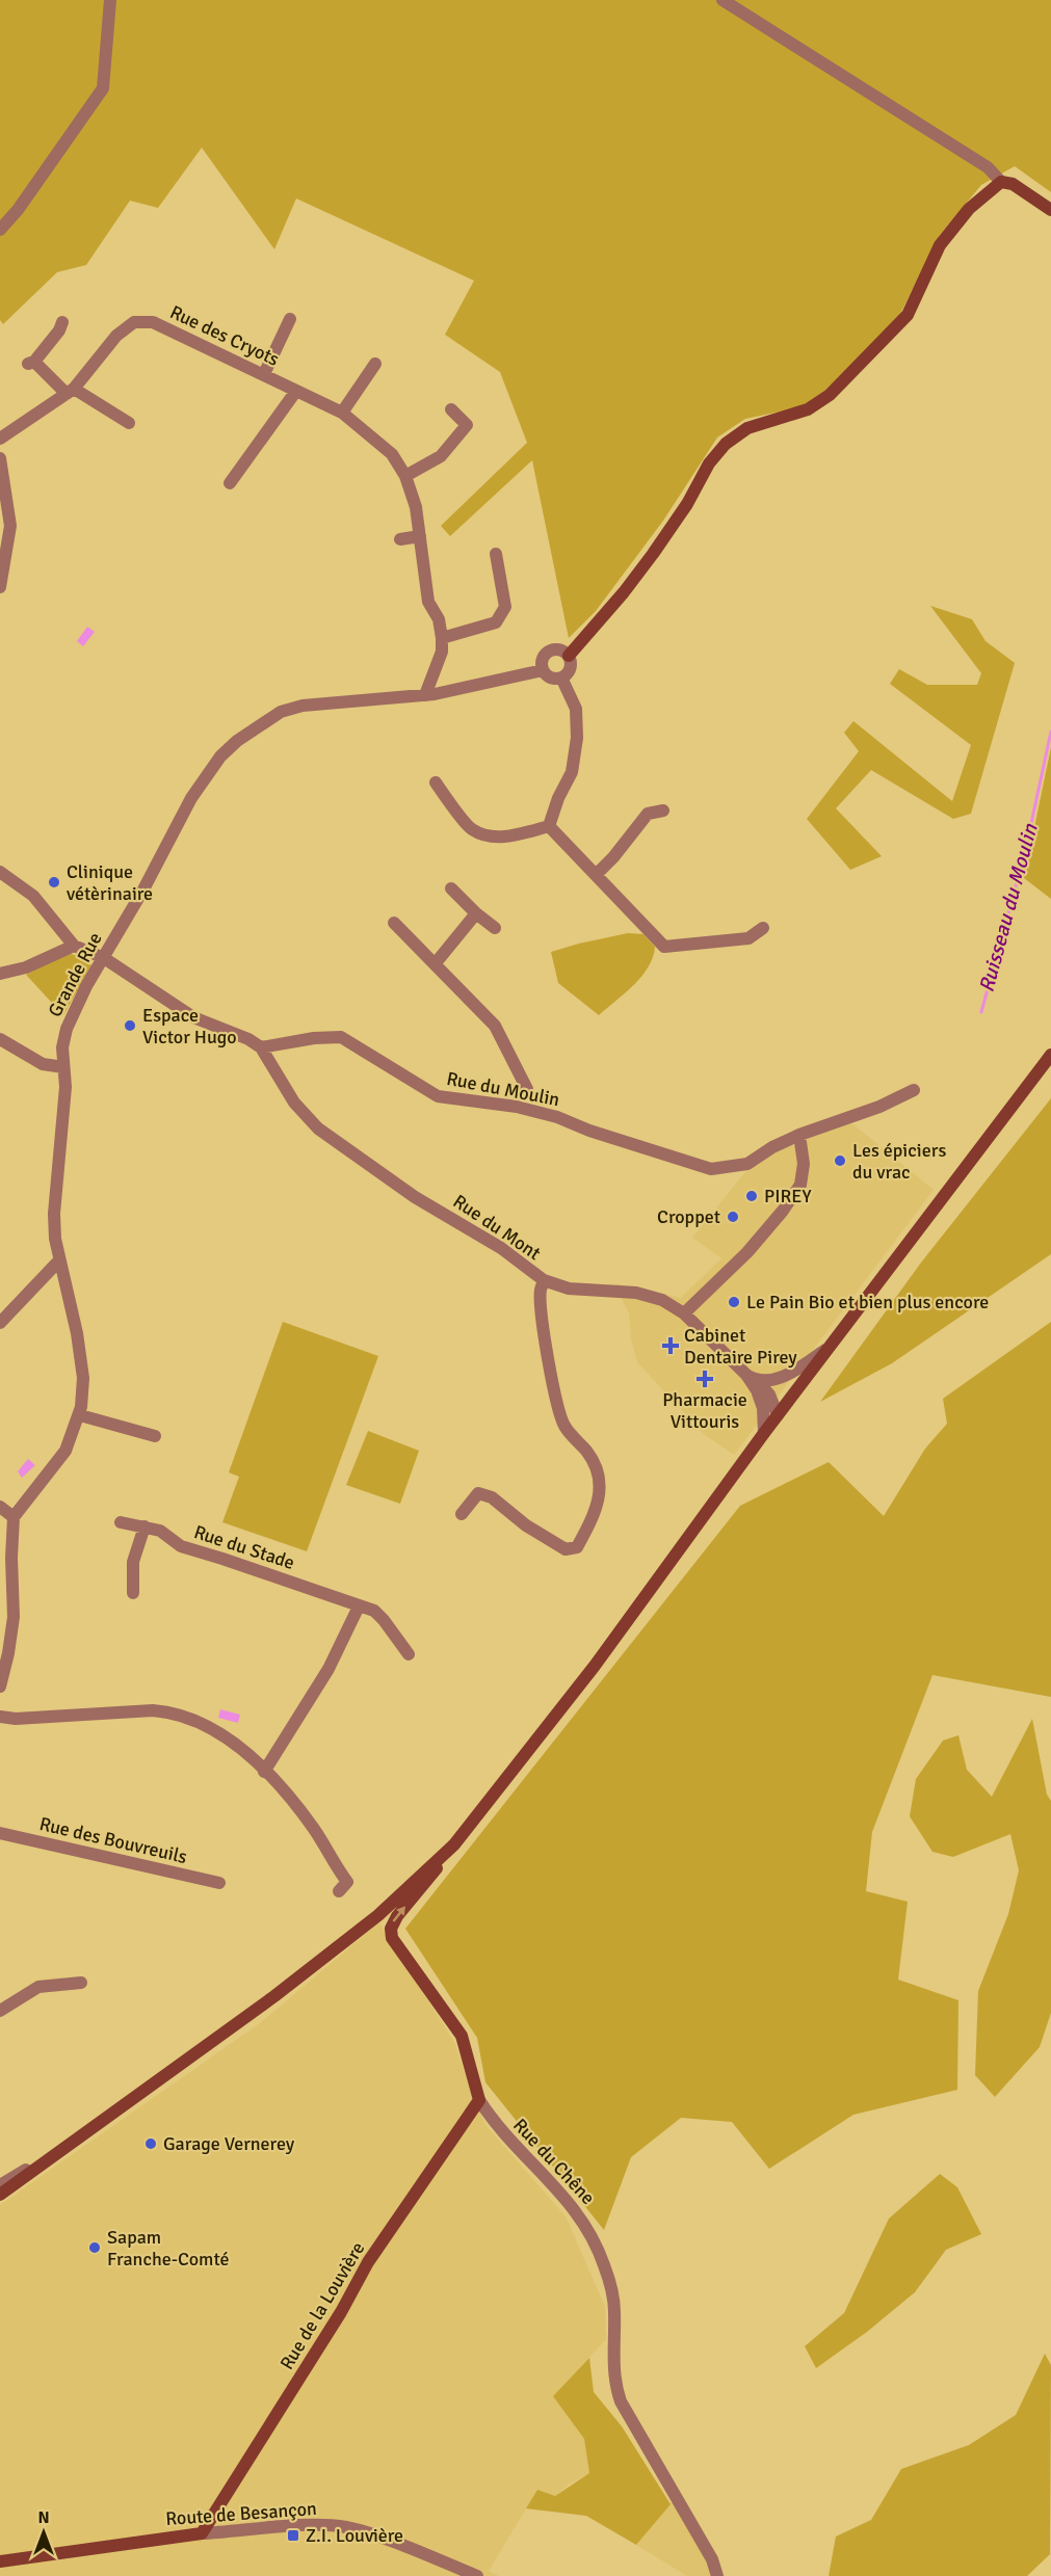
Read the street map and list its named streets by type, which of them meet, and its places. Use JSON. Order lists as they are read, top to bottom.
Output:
{
  "streets": {
    "main road": ["Rue du Chêne", "Rue de la Louvière", "Route de Besançon"],
    "street": [
      "Rue des Cryots",
      "Grande Rue",
      "Rue du Moulin",
      "Rue du Mont",
      "Rue du Stade",
      "Rue des Bouvreuils"
    ]
  },
  "crossings": [
    ["Rue des Cryots", "Grande Rue"],
    ["Rue du Moulin", "Rue du Mont"],
    ["Rue du Chêne", "Rue de la Louvière"],
    ["Rue de la Louvière", "Route de Besançon"]
  ],
  "water": ["Ruisseau du Moulin"],
  "places": {
    "other": [
      "Clinique vétèrinaire",
      "Espace Victor Hugo",
      "Les épiciers du vrac",
      "PIREY",
      "Croppet",
      "Le Pain Bio et bien plus encore",
      "Garage Vernerey",
      "Sapam Franche-Comté"
    ],
    "health": ["Cabinet Dentaire Pirey", "Pharmacie Vittouris"],
    "transit": ["Z.I. Louvière"]
  },
  "north": "top"
}
